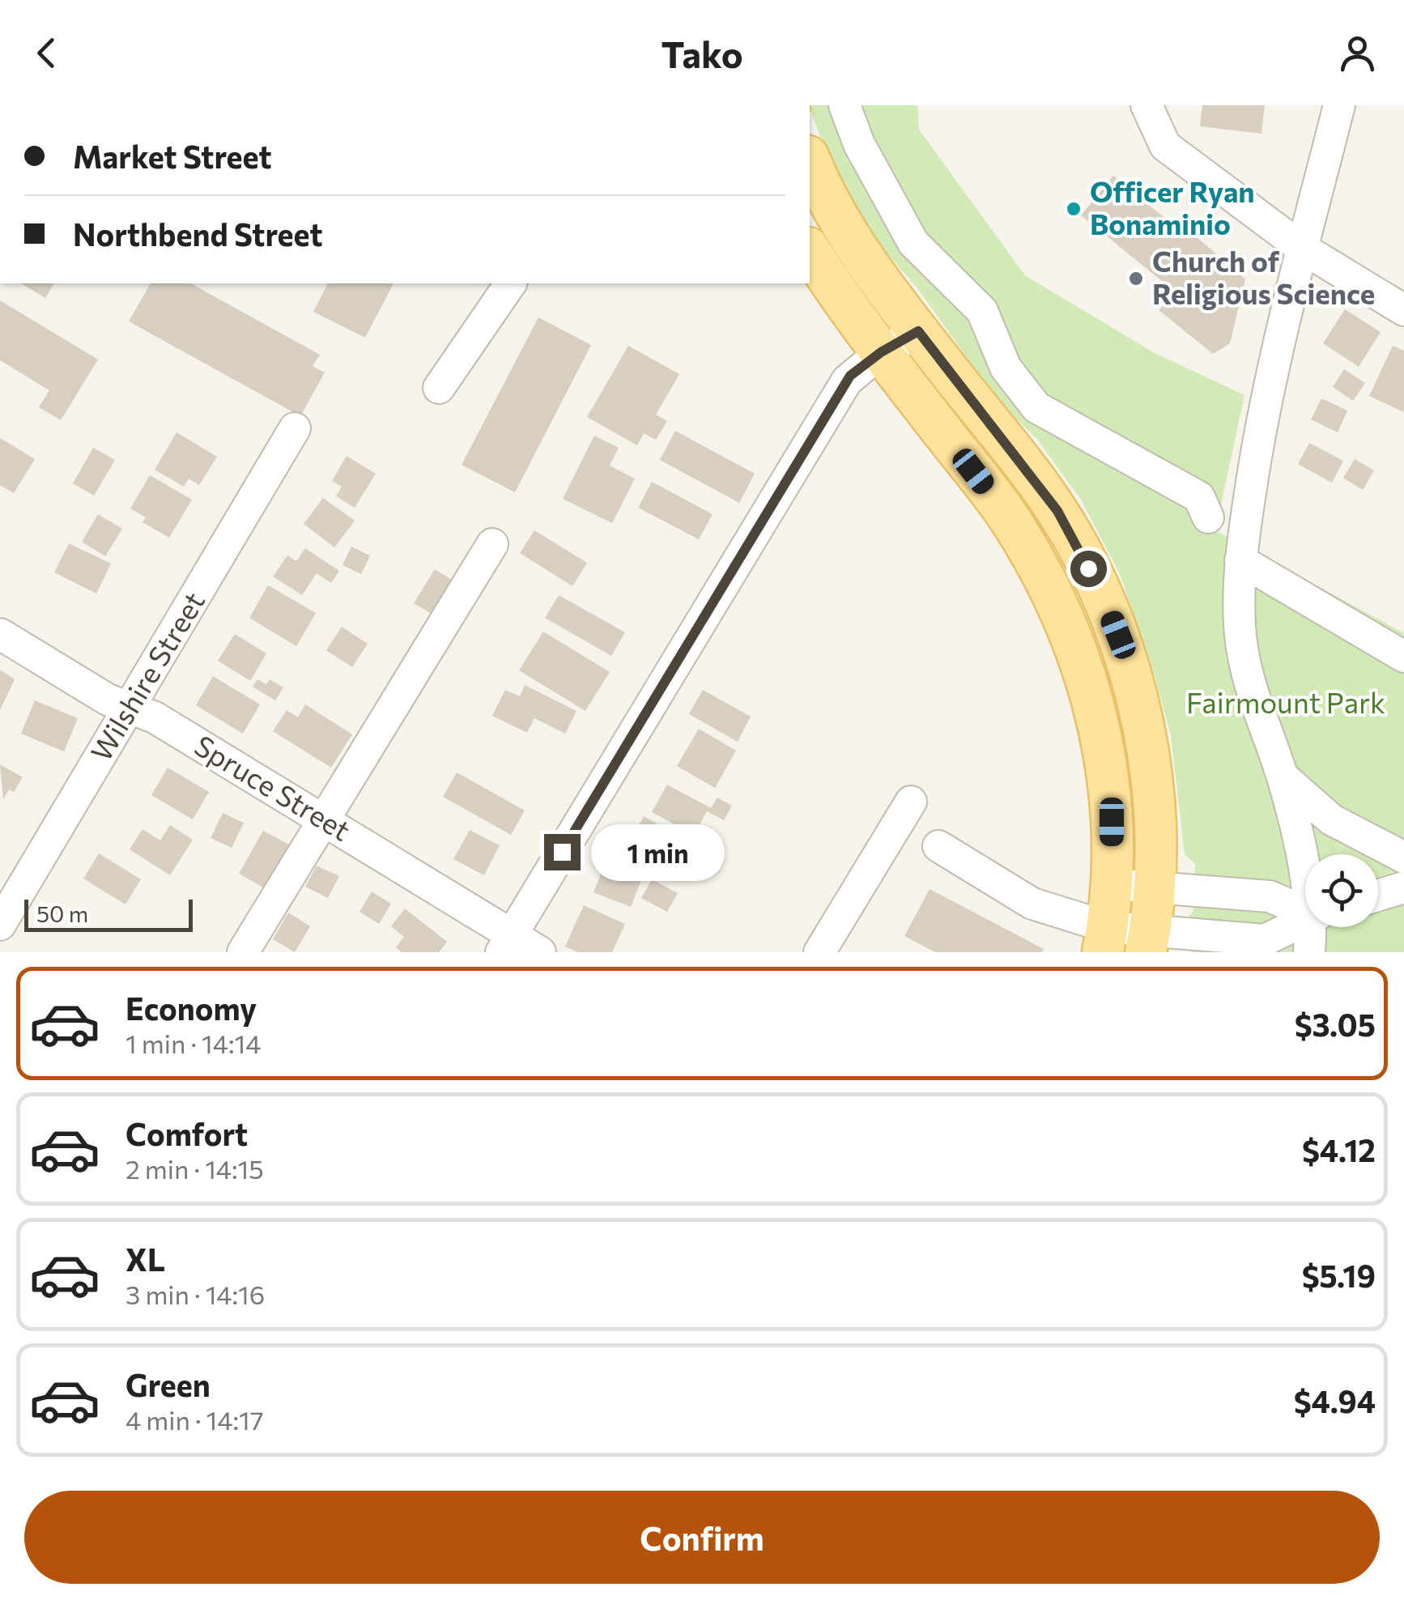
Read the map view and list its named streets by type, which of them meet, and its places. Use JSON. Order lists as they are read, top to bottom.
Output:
{
  "streets": {
    "street": ["Wilshire Street", "Spruce Street"]
  },
  "crossings": [
    ["Wilshire Street", "Spruce Street"]
  ],
  "parks": ["Fairmount Park"],
  "places": ["Officer Ryan Bonaminio", "Church of Religious Science"],
  "scale_bar": "50 m",
  "page": {
    "header": "Tako",
    "banner": ["Market Street", "Northbend Street"],
    "bubble": "1 min",
    "scale": "50 m",
    "list": [
      {
        "name": "Economy",
        "note": "1 min · 14:14",
        "value": "$3.05"
      },
      {
        "name": "Comfort",
        "note": "2 min · 14:15",
        "value": "$4.12"
      },
      {
        "name": "XL",
        "note": "3 min · 14:16",
        "value": "$5.19"
      },
      {
        "name": "Green",
        "note": "4 min · 14:17",
        "value": "$4.94"
      }
    ],
    "buttons": "Confirm"
  }
}
